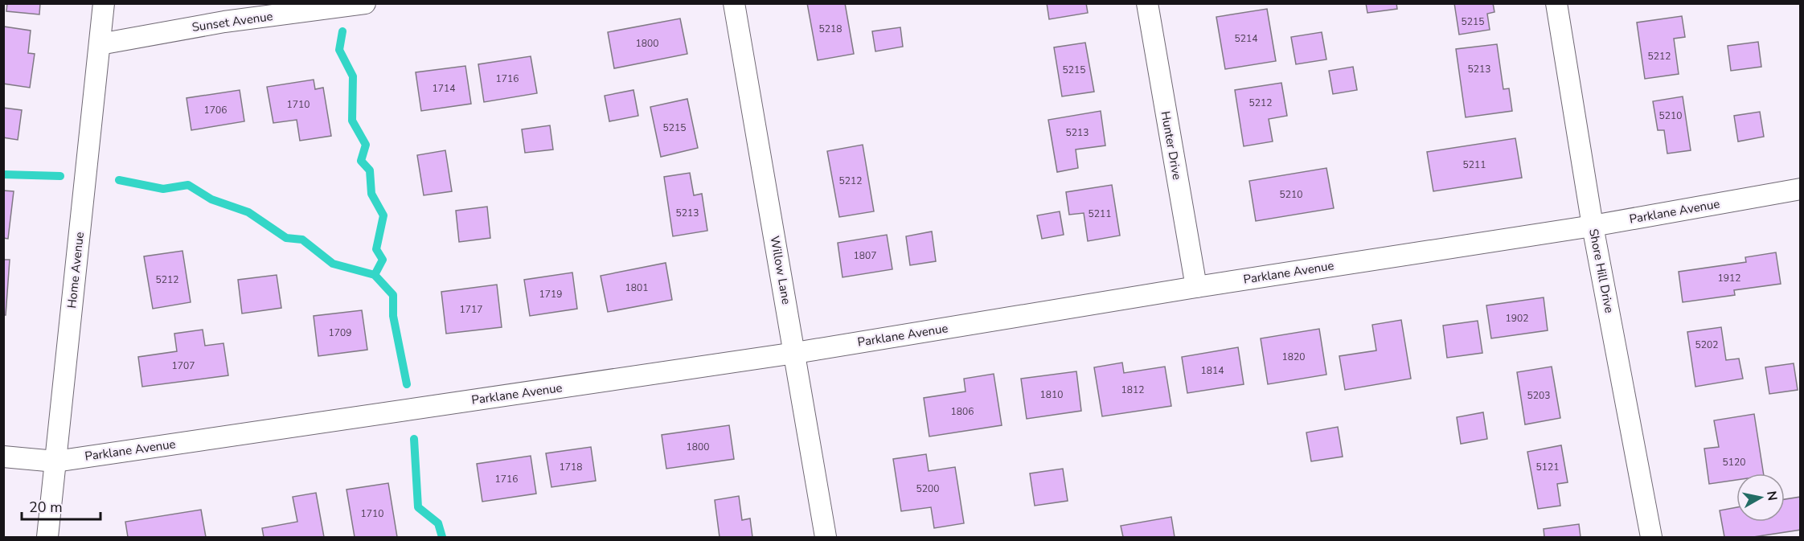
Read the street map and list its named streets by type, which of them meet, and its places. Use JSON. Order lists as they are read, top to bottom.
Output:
{
  "streets": {
    "street": [
      "Sunset Avenue",
      "Hunter Drive",
      "Parklane Avenue",
      "Home Avenue",
      "Willow Lane",
      "Shore Hill Drive"
    ]
  },
  "crossings": [
    ["Sunset Avenue", "Home Avenue"],
    ["Hunter Drive", "Parklane Avenue"],
    ["Parklane Avenue", "Home Avenue"],
    ["Parklane Avenue", "Willow Lane"],
    ["Parklane Avenue", "Shore Hill Drive"]
  ],
  "house_numbers": [
    "5215",
    "5218",
    "5214",
    "1800",
    "5212",
    "5213",
    "5215",
    "1716",
    "1714",
    "5212",
    "1710",
    "1706",
    "5210",
    "5215",
    "5213",
    "5211",
    "5212",
    "5210",
    "5213",
    "5211",
    "1807",
    "1912",
    "5212",
    "1801",
    "1719",
    "1717",
    "1902",
    "1709",
    "5202",
    "1820",
    "1707",
    "1814",
    "1812",
    "1810",
    "5203",
    "1806",
    "1800",
    "5120",
    "1718",
    "5121",
    "1716",
    "5200",
    "1710"
  ],
  "scale_bar": "20 m",
  "north": "right"
}
